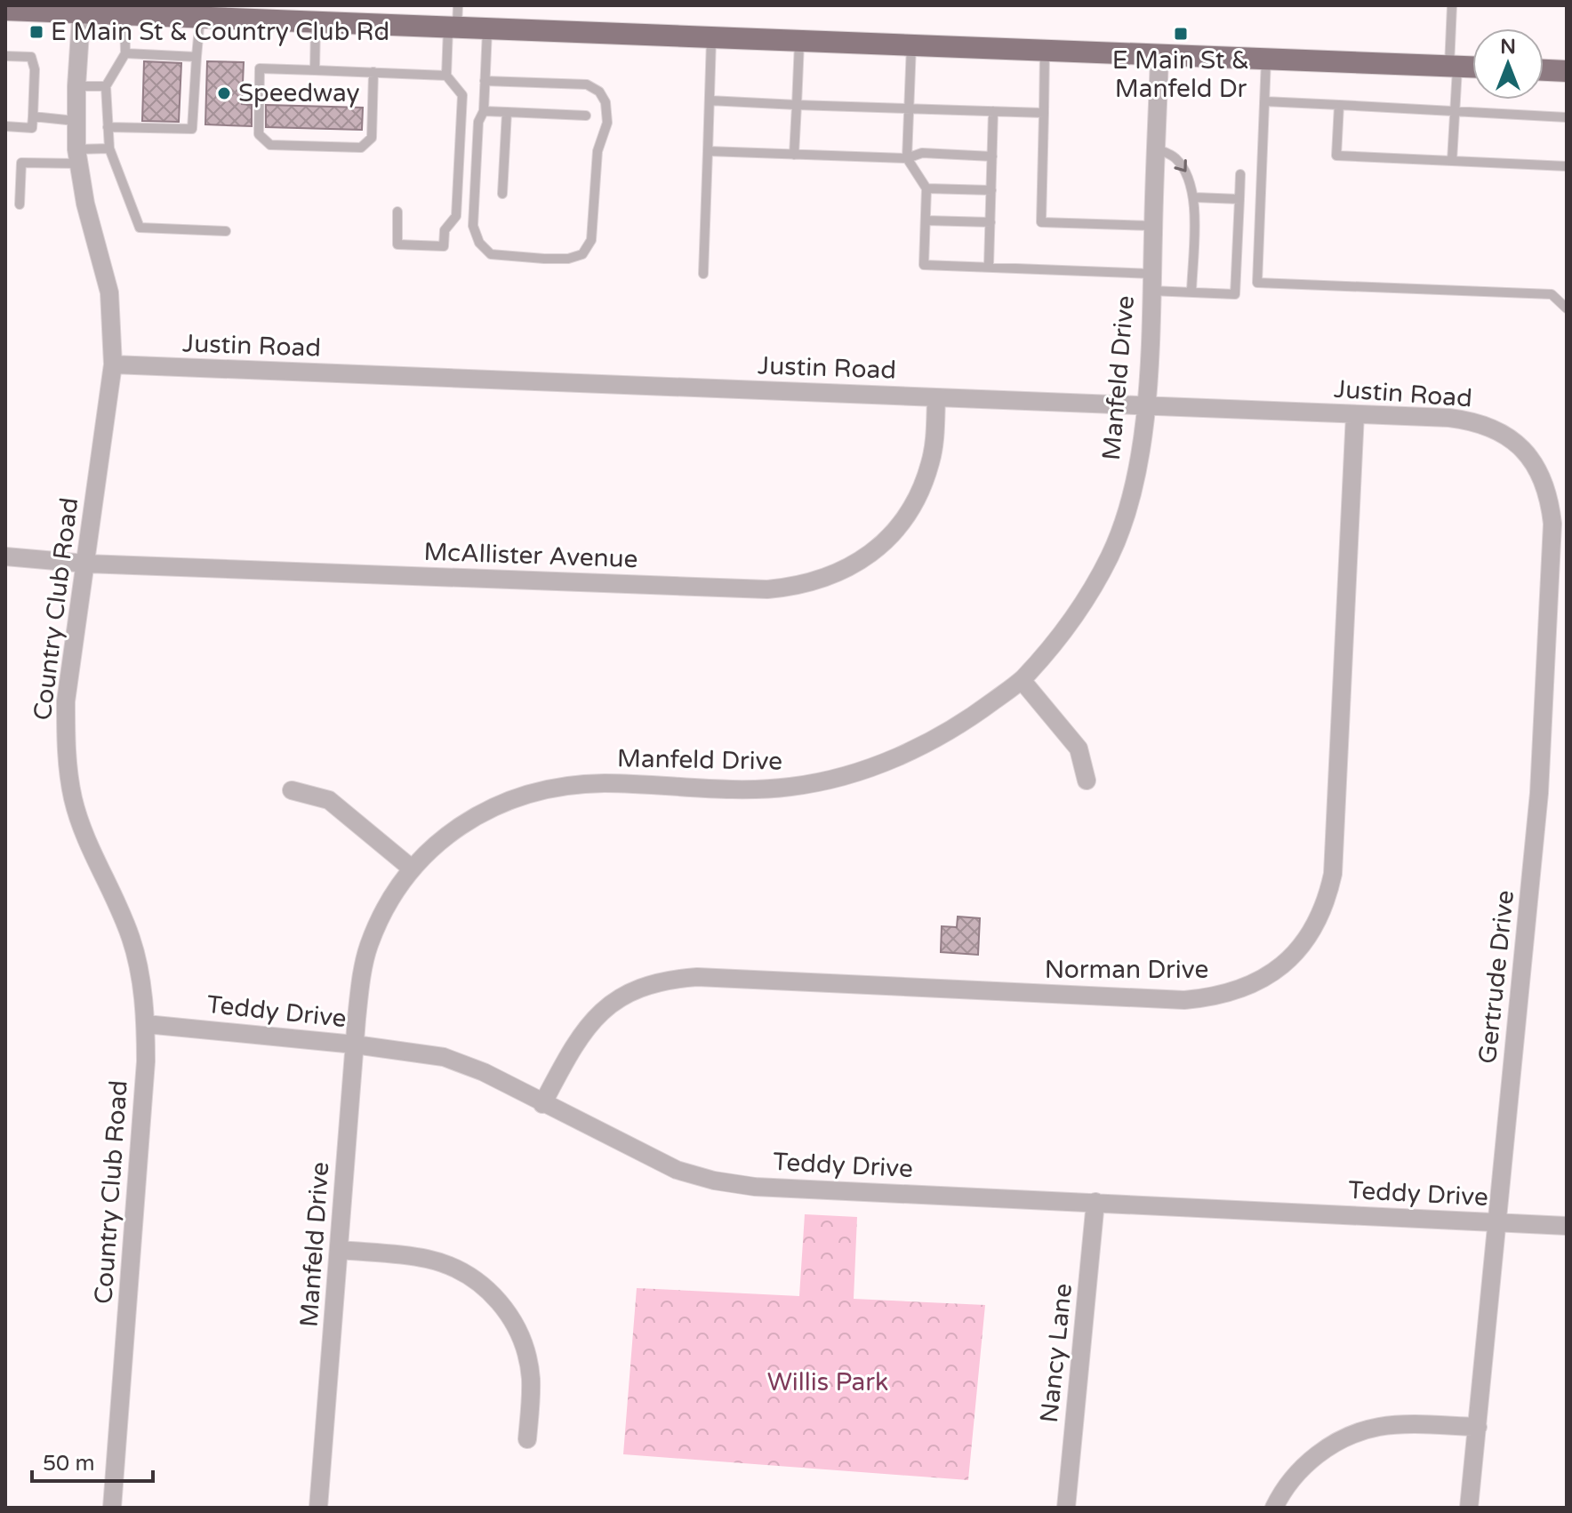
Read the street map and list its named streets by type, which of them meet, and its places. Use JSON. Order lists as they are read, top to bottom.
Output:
{
  "streets": {
    "street": [
      "Justin Road",
      "Manfeld Drive",
      "McAllister Avenue",
      "Country Club Road",
      "Norman Drive",
      "Gertrude Drive",
      "Teddy Drive",
      "Nancy Lane"
    ]
  },
  "crossings": [
    ["Justin Road", "Manfeld Drive"],
    ["Justin Road", "McAllister Avenue"],
    ["Justin Road", "Country Club Road"],
    ["Justin Road", "Norman Drive"],
    ["Justin Road", "Gertrude Drive"],
    ["Manfeld Drive", "Teddy Drive"],
    ["McAllister Avenue", "Country Club Road"],
    ["Country Club Road", "Teddy Drive"],
    ["Norman Drive", "Teddy Drive"],
    ["Gertrude Drive", "Teddy Drive"],
    ["Teddy Drive", "Nancy Lane"]
  ],
  "parks": ["Willis Park"],
  "places": {
    "transit": ["E Main St & Country Club Rd", "E Main St & Manfeld Dr"],
    "other": ["Speedway"]
  },
  "scale_bar": "50 m",
  "north": "top"
}
